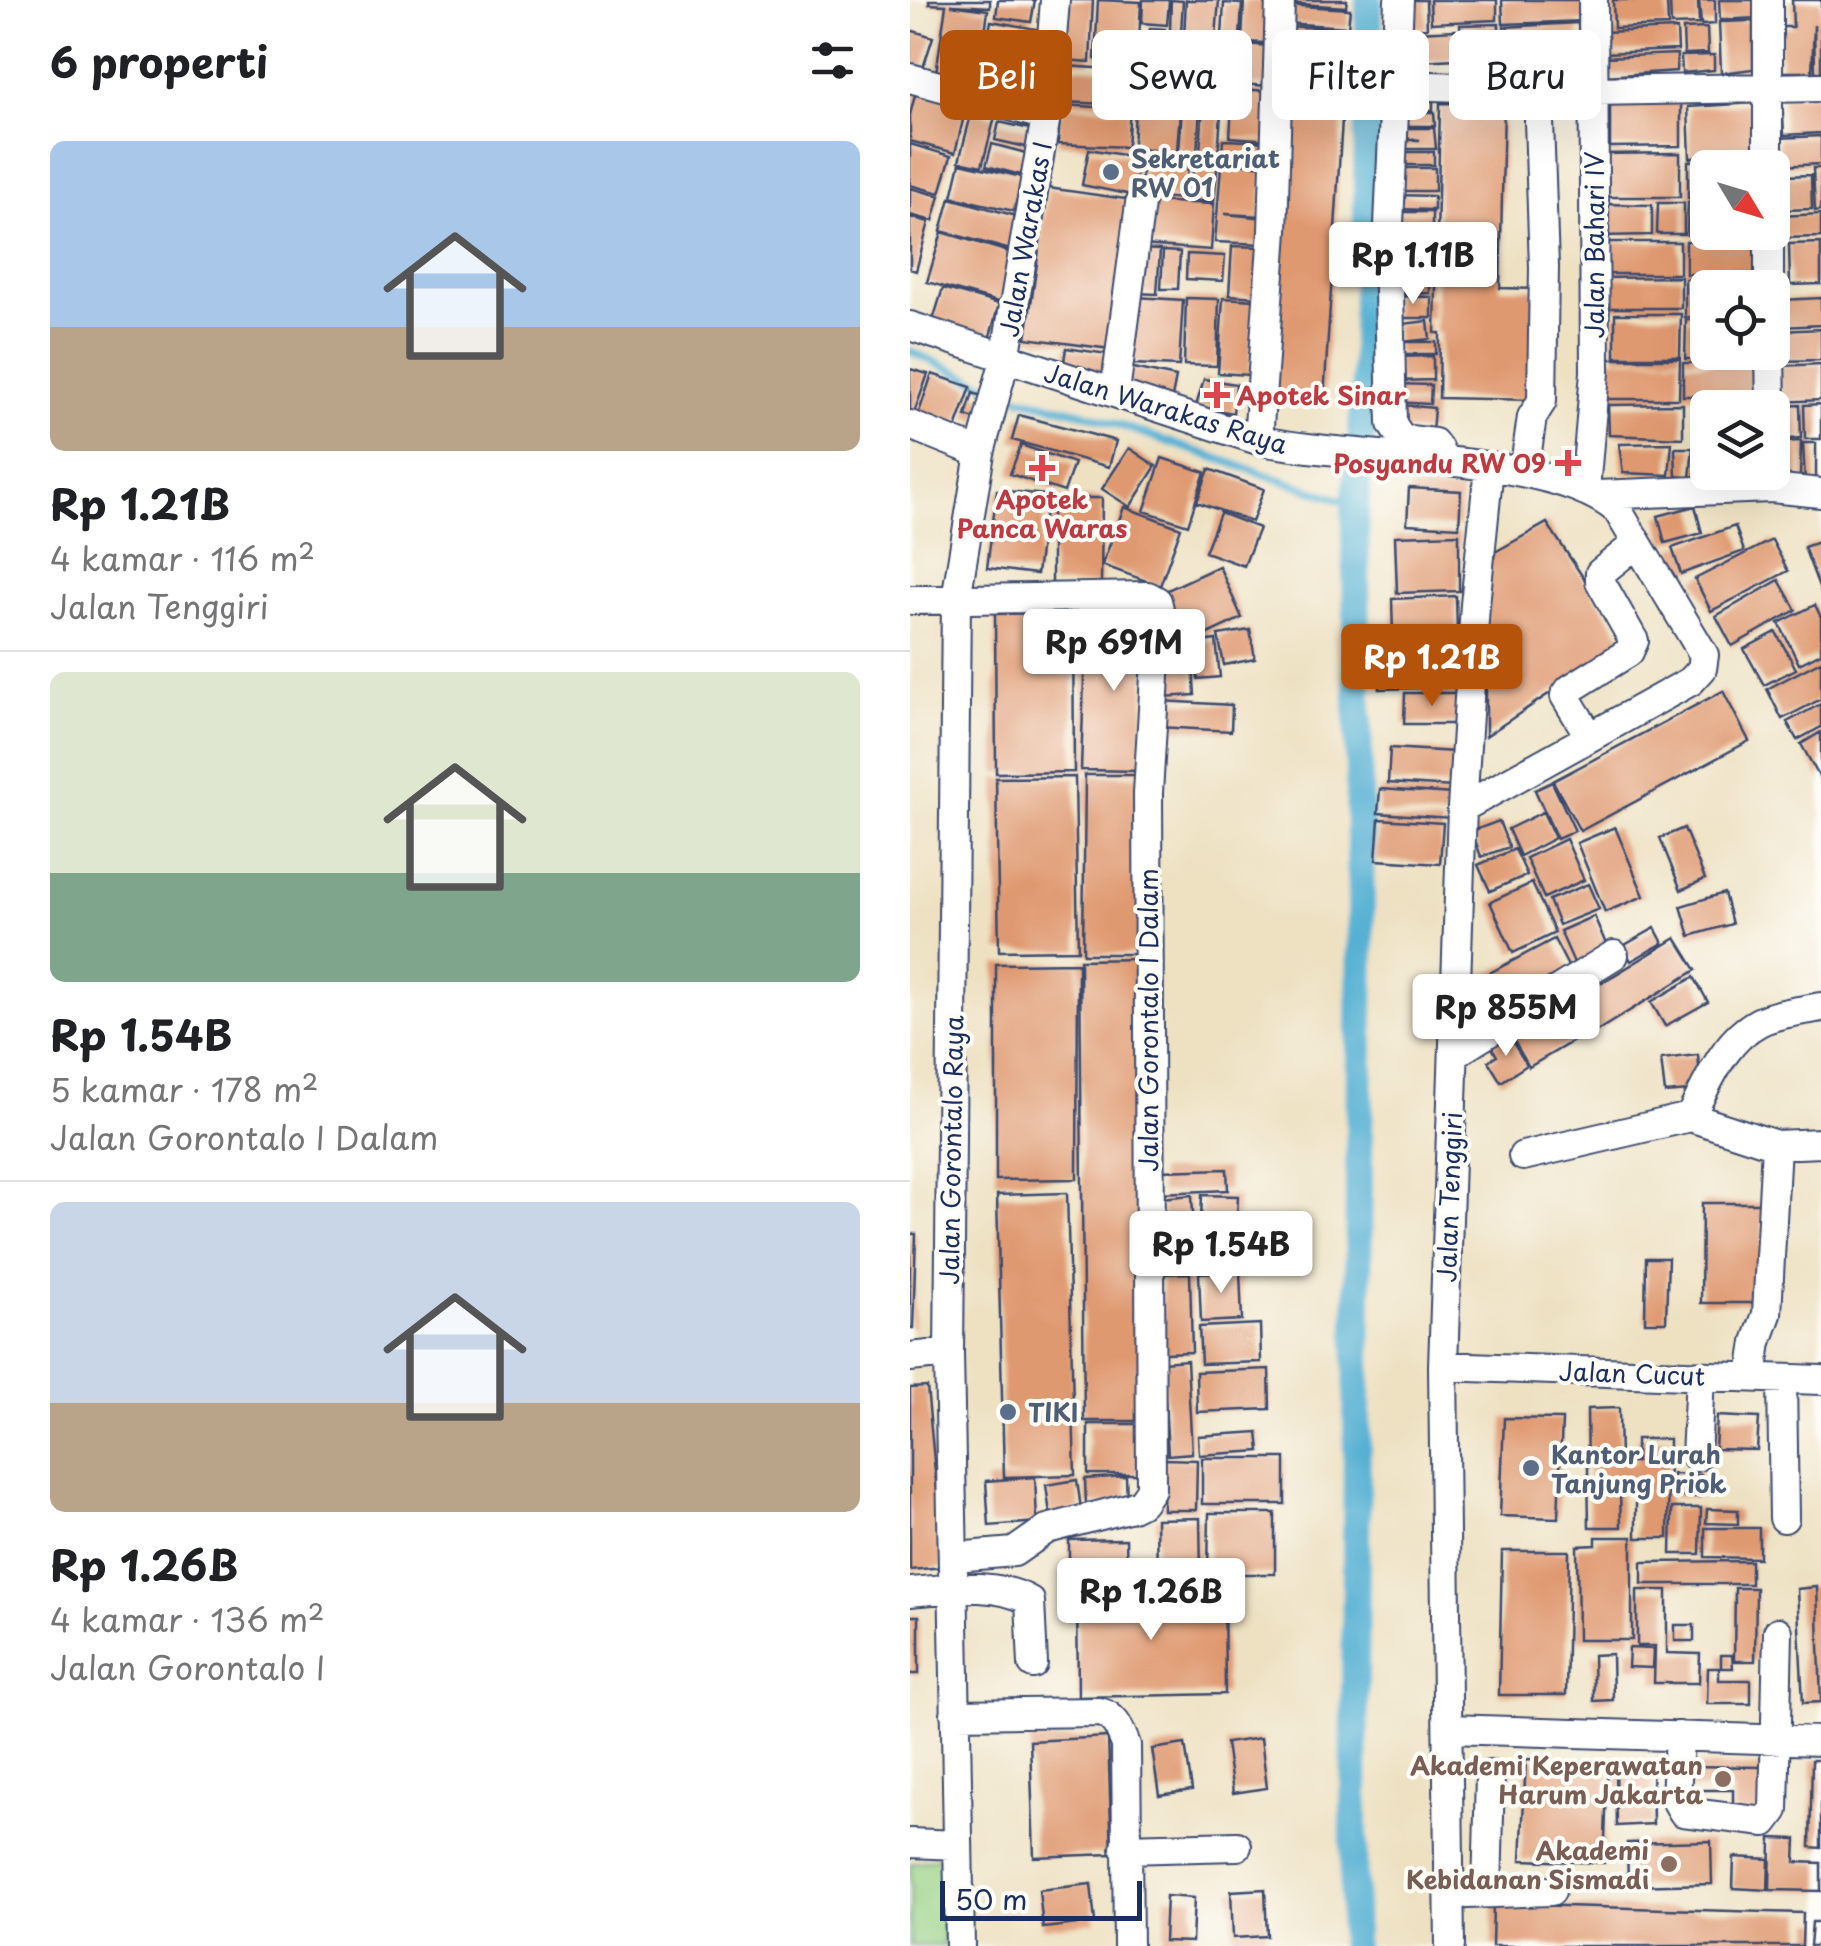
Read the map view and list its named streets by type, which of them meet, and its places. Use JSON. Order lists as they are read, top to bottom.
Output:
{
  "streets": {
    "street": [
      "Jalan Warakas I",
      "Jalan Bahari IV",
      "Jalan Warakas Raya",
      "Jalan Gorontalo I Dalam",
      "Jalan Gorontalo Raya",
      "Jalan Tenggiri",
      "Jalan Cucut"
    ]
  },
  "crossings": [
    ["Jalan Warakas I", "Jalan Warakas Raya"],
    ["Jalan Warakas I", "Jalan Gorontalo Raya"],
    ["Jalan Warakas Raya", "Jalan Gorontalo Raya"],
    ["Jalan Gorontalo I Dalam", "Jalan Gorontalo Raya"],
    ["Jalan Tenggiri", "Jalan Cucut"]
  ],
  "places": {
    "other": [
      "Sekretariat RW 01",
      "TIKI",
      "Kantor Lurah Tanjung Priok",
      "Akademi Keperawatan Harum Jakarta",
      "Akademi Kebidanan Sismadi"
    ],
    "health": ["Apotek Sinar", "Posyandu RW 09", "Apotek Panca Waras"]
  },
  "scale_bar": "50 m",
  "north": "bottom right",
  "page": {
    "heading": "6 properti",
    "chip": [
      "Beli",
      "Sewa",
      "Filter",
      "Baru"
    ],
    "list": [
      {
        "name": "Rp 1.21B",
        "note": "4 kamar · 116 m² · Jalan Tenggiri"
      },
      {
        "name": "Rp 1.54B",
        "note": "5 kamar · 178 m² · Jalan Gorontalo I Dalam"
      },
      {
        "name": "Rp 1.26B",
        "note": "4 kamar · 136 m² · Jalan Gorontalo I"
      }
    ],
    "price": [
      "Rp 1.11B",
      "Rp 691M",
      "Rp 1.21B",
      "Rp 855M",
      "Rp 1.54B",
      "Rp 1.26B"
    ],
    "scale": "50 m"
  }
}
